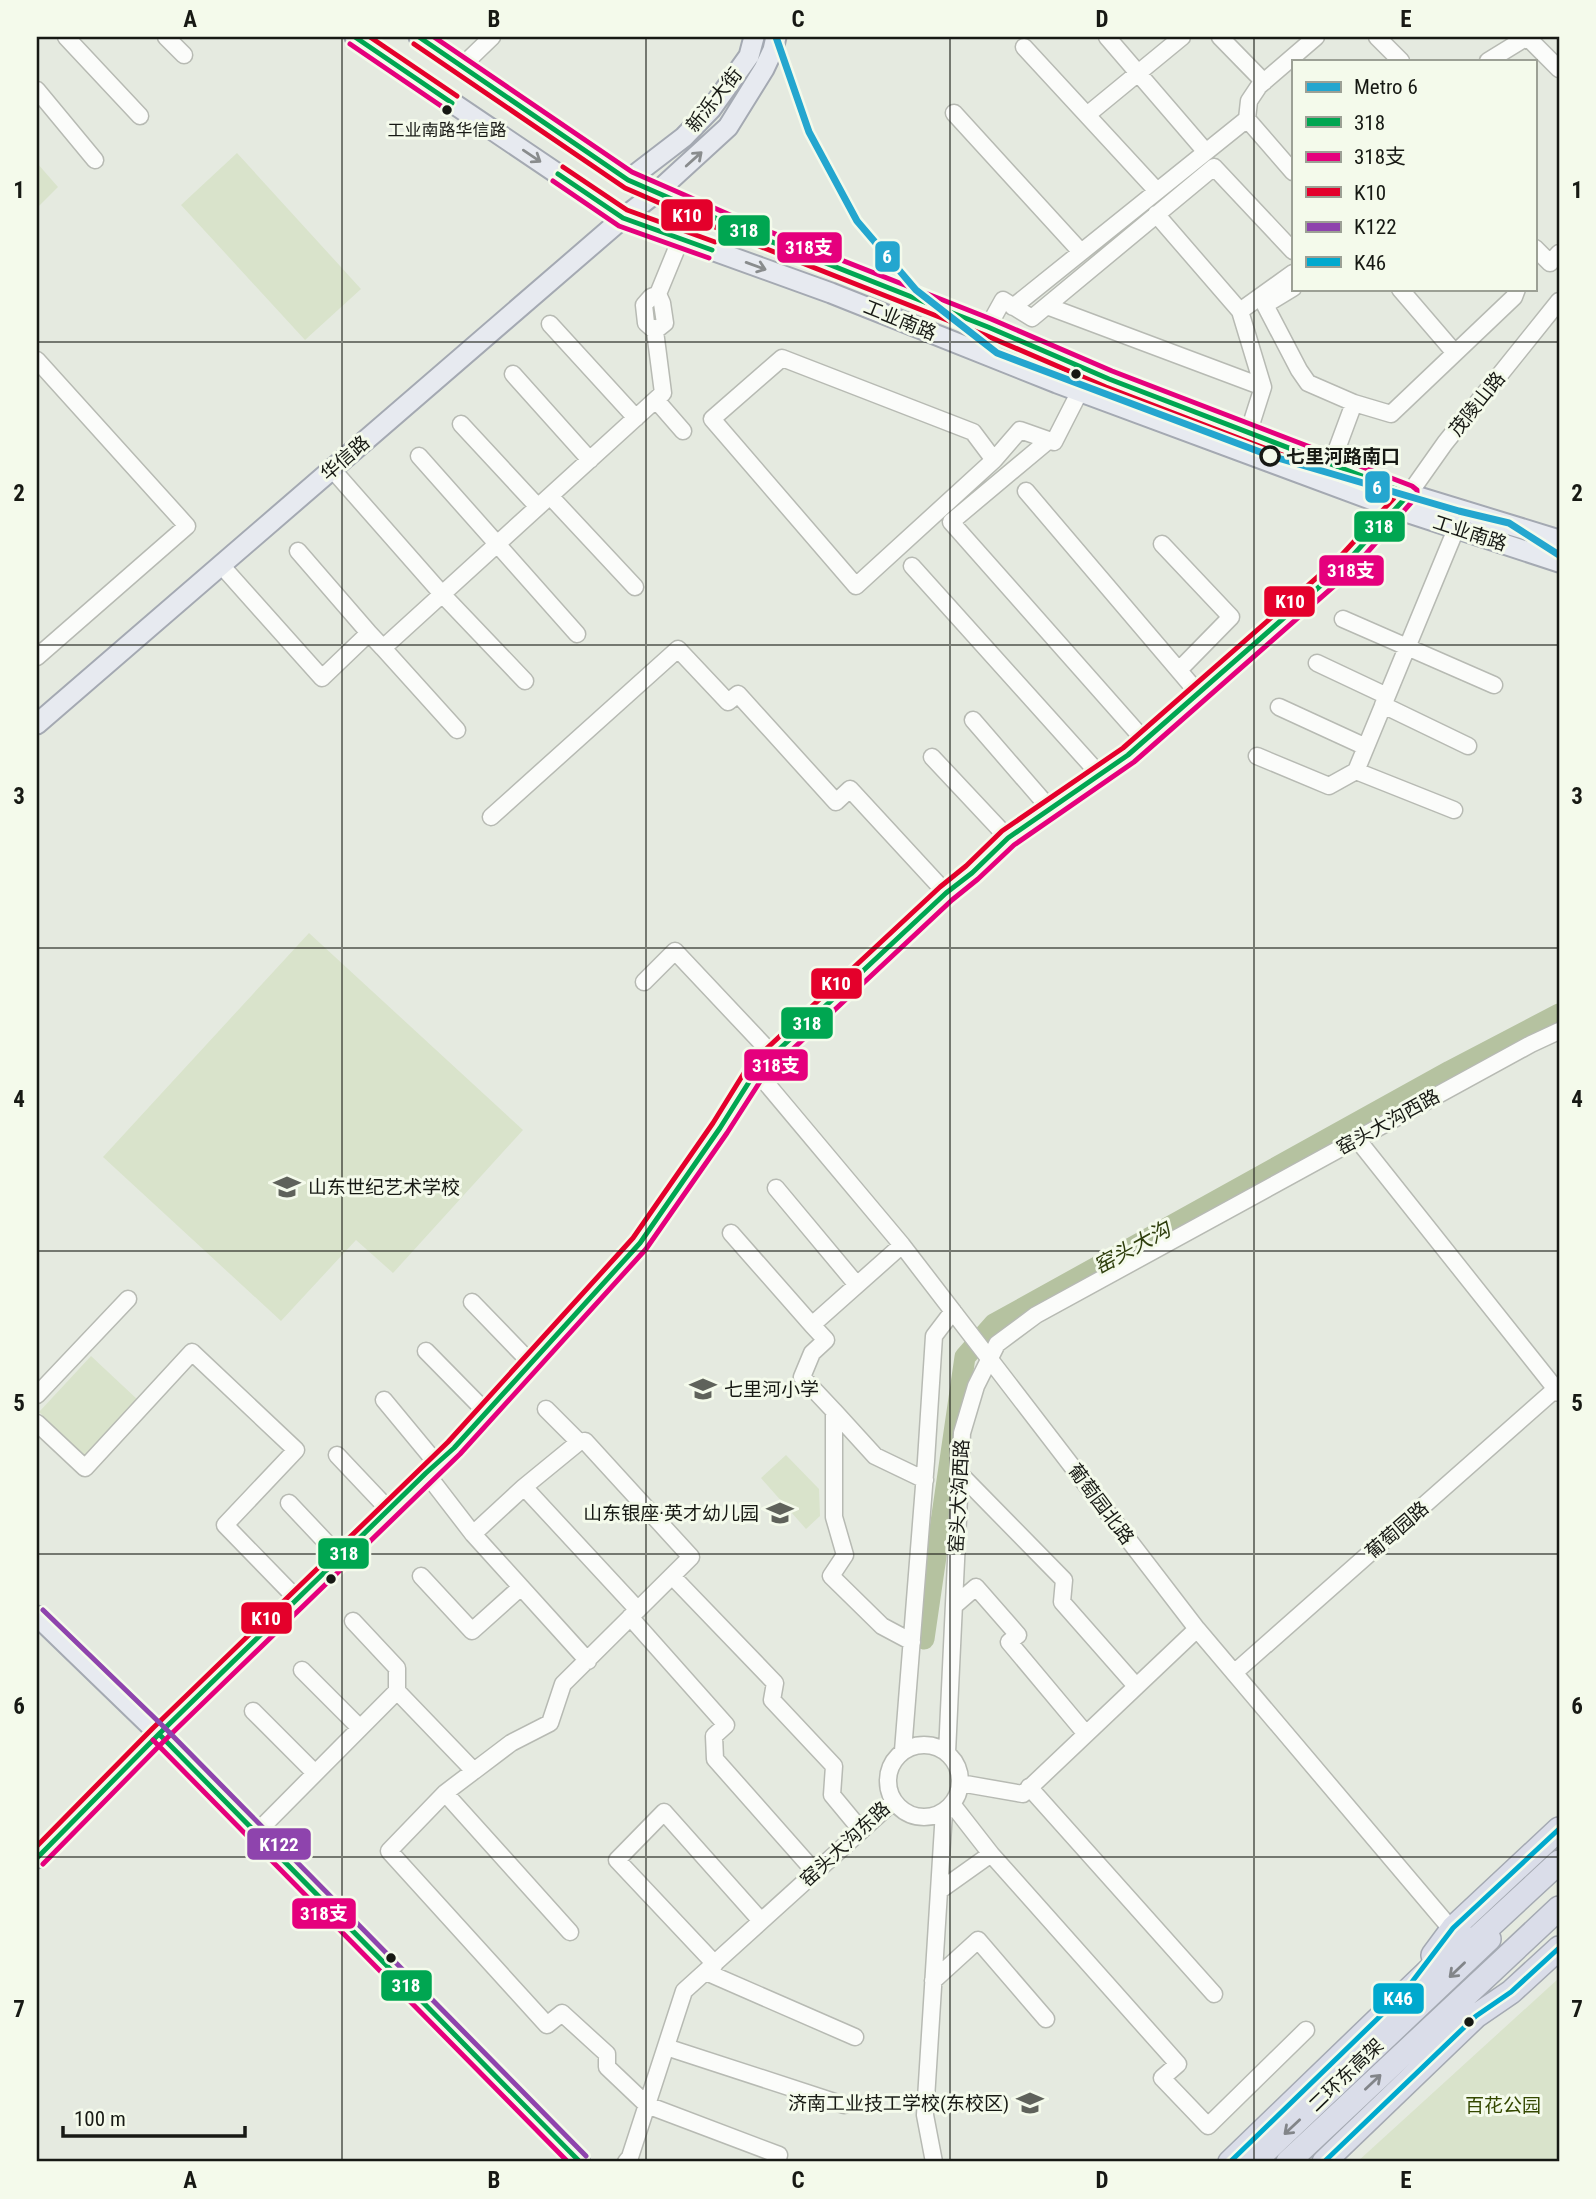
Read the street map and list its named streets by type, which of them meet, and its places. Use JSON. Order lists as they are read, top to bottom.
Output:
{
  "streets": {
    "highway": ["二环东高架"],
    "main road": ["新泺大街", "工业南路", "华信路"],
    "street": [
      "茂陵山路",
      "窑头大沟西路",
      "葡萄园北路",
      "葡萄园路",
      "窑头大沟东路"
    ]
  },
  "crossings": [
    ["新泺大街", "工业南路"],
    ["新泺大街", "华信路"],
    ["工业南路", "茂陵山路"],
    ["工业南路", "华信路"],
    ["窑头大沟西路", "葡萄园北路"],
    ["窑头大沟西路", "窑头大沟东路"],
    ["葡萄园北路", "葡萄园路"],
    ["葡萄园北路", "窑头大沟东路"]
  ],
  "water": ["窑头大沟"],
  "parks": ["百花公园"],
  "places": {
    "other": ["工业南路华信路", "七里河路南口"],
    "school or university": [
      "山东世纪艺术学校",
      "七里河小学",
      "山东银座·英才幼儿园",
      "济南工业技工学校(东校区)"
    ]
  },
  "lines": [
    "metro line 6",
    "transit line 318",
    "transit line 318支",
    "transit line K10",
    "transit line K122",
    "transit line K46"
  ],
  "legend": [
    "Metro 6",
    "318",
    "318支",
    "K10",
    "K122",
    "K46"
  ],
  "scale_bar": "100 m",
  "grid": {
    "columns": [
      "A",
      "B",
      "C",
      "D",
      "E"
    ],
    "rows": [
      "1",
      "2",
      "3",
      "4",
      "5",
      "6",
      "7"
    ]
  }
}
